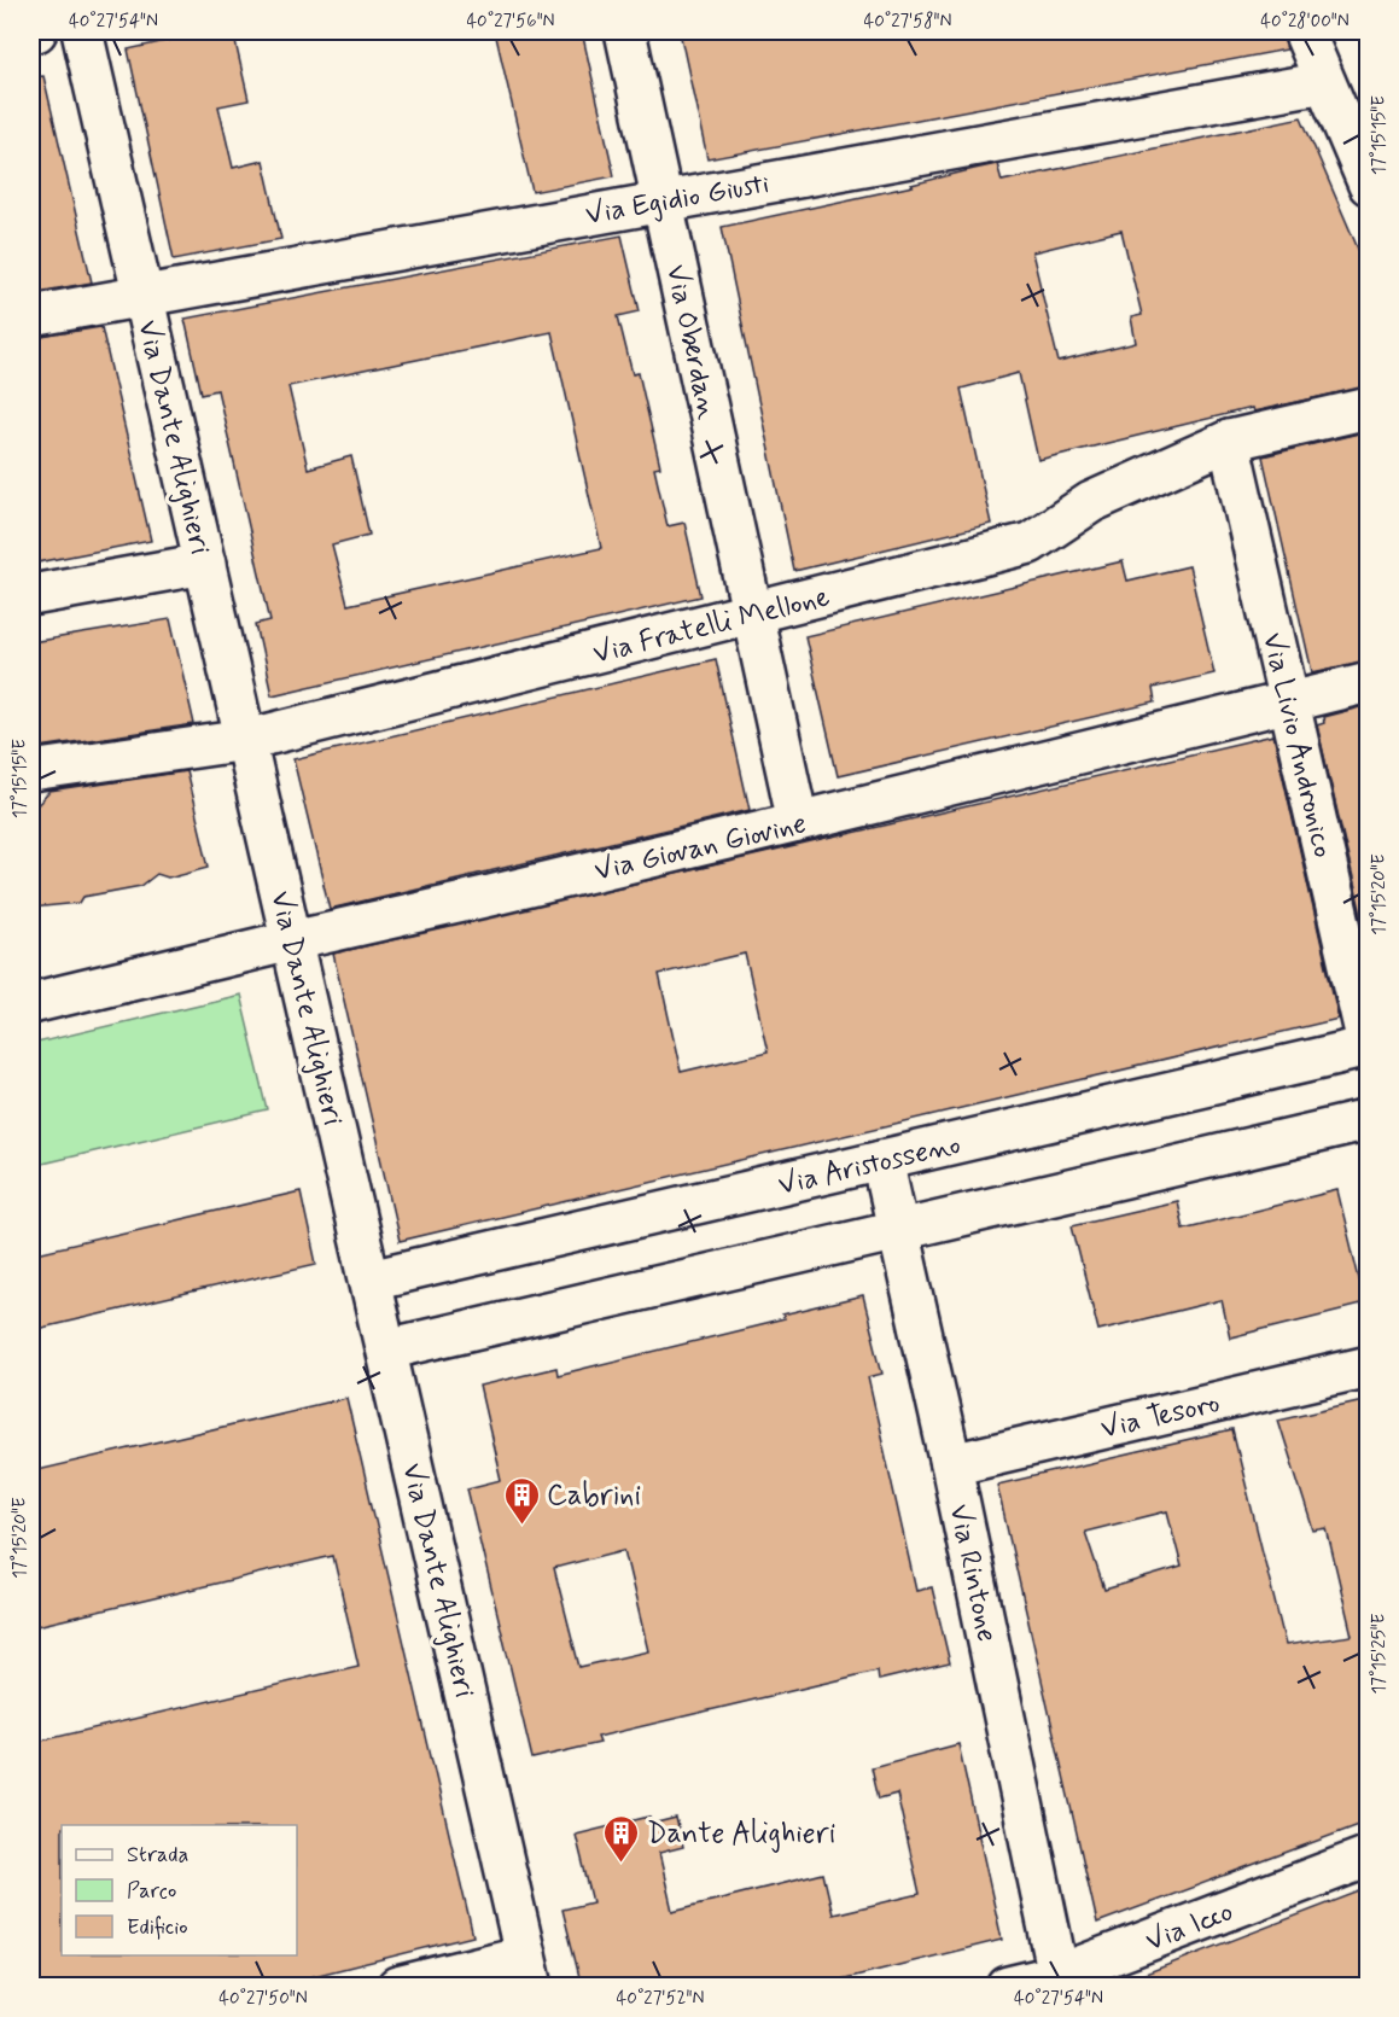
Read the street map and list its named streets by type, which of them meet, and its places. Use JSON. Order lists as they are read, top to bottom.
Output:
{
  "streets": {
    "street": [
      "Via Egidio Giusti",
      "Via Oberdan",
      "Via Dante Alighieri",
      "Via Fratelli Mellone",
      "Via Livio Andronico",
      "Via Giovan Giovine",
      "Via Aristosseno",
      "Via Tesoro",
      "Via Rintone",
      "Via Icco"
    ]
  },
  "crossings": [
    ["Via Egidio Giusti", "Via Oberdan"],
    ["Via Egidio Giusti", "Via Dante Alighieri"],
    ["Via Oberdan", "Via Fratelli Mellone"],
    ["Via Oberdan", "Via Giovan Giovine"],
    ["Via Dante Alighieri", "Via Fratelli Mellone"],
    ["Via Dante Alighieri", "Via Giovan Giovine"],
    ["Via Dante Alighieri", "Via Aristosseno"],
    ["Via Fratelli Mellone", "Via Livio Andronico"],
    ["Via Livio Andronico", "Via Giovan Giovine"],
    ["Via Livio Andronico", "Via Aristosseno"],
    ["Via Aristosseno", "Via Rintone"],
    ["Via Tesoro", "Via Rintone"],
    ["Via Rintone", "Via Icco"]
  ],
  "places": {
    "building": ["Cabrini", "Dante Alighieri"]
  },
  "legend": ["Strada", "Parco", "Edificio"],
  "coordinates": [
    "40°27'54\"N",
    "40°27'56\"N",
    "40°27'58\"N",
    "40°28'00\"N",
    "17°15'15\"E",
    "17°15'20\"E",
    "17°15'25\"E",
    "40°27'50\"N",
    "40°27'52\"N"
  ]
}
